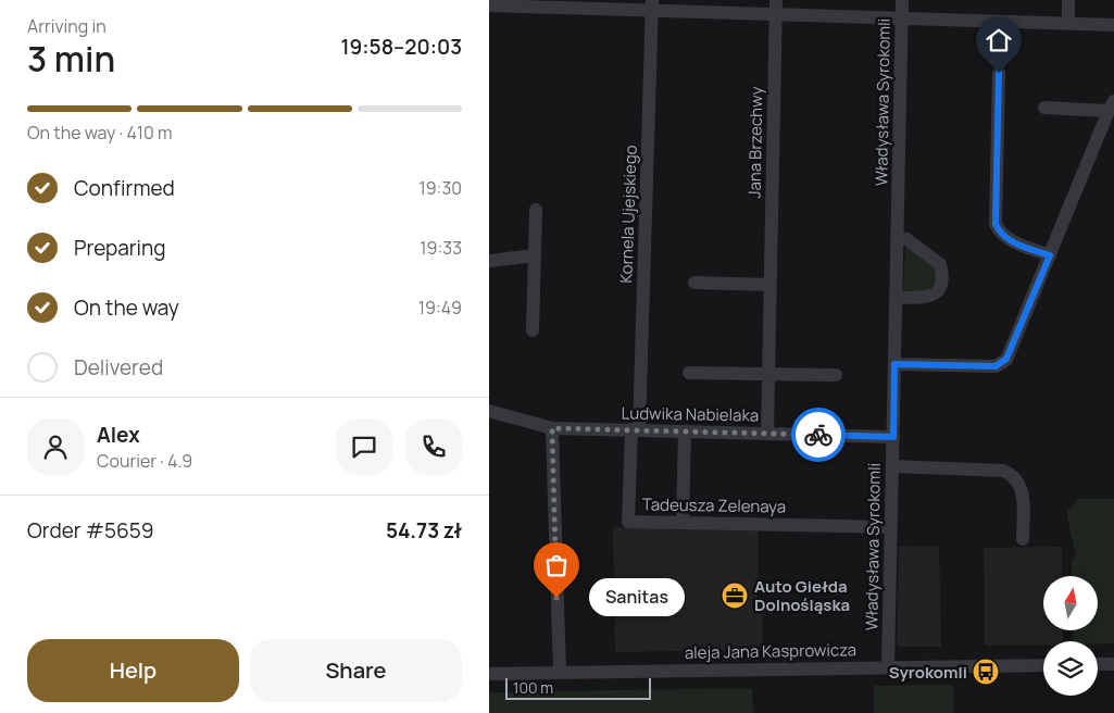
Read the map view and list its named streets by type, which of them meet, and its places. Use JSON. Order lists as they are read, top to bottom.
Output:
{
  "streets": {
    "street": [
      "Władysława Syrokomli",
      "Jana Brzechwy",
      "Kornela Ujejskiego",
      "Ludwika Nabielaka",
      "Tadeusza Zelenaya",
      "aleja Jana Kasprowicza"
    ]
  },
  "crossings": [
    ["Władysława Syrokomli", "Ludwika Nabielaka"],
    ["Władysława Syrokomli", "Tadeusza Zelenaya"],
    ["Władysława Syrokomli", "aleja Jana Kasprowicza"],
    ["Jana Brzechwy", "Ludwika Nabielaka"],
    ["Kornela Ujejskiego", "Ludwika Nabielaka"],
    ["Kornela Ujejskiego", "Tadeusza Zelenaya"],
    ["Ludwika Nabielaka", "Tadeusza Zelenaya"]
  ],
  "places": {
    "office": ["Auto Giełda Dolnośląska"],
    "other": ["Sanitas"],
    "bus stop": ["Syrokomli"]
  },
  "scale_bar": "100 m",
  "north": "top",
  "page": {
    "heading": ["3 min", "Arriving in", "19:58–20:03"],
    "panel": [
      "Alex",
      "Courier · 4.9",
      "Order #5659",
      "54.73 zł"
    ],
    "bar": "On the way · 410 m",
    "list": [
      ["Confirmed", "19:30"],
      ["Preparing", "19:33"],
      ["On the way", "19:49"],
      "Delivered"
    ],
    "bubble": "Sanitas",
    "buttons": ["Help", "Share"],
    "scale": "100 m"
  }
}
